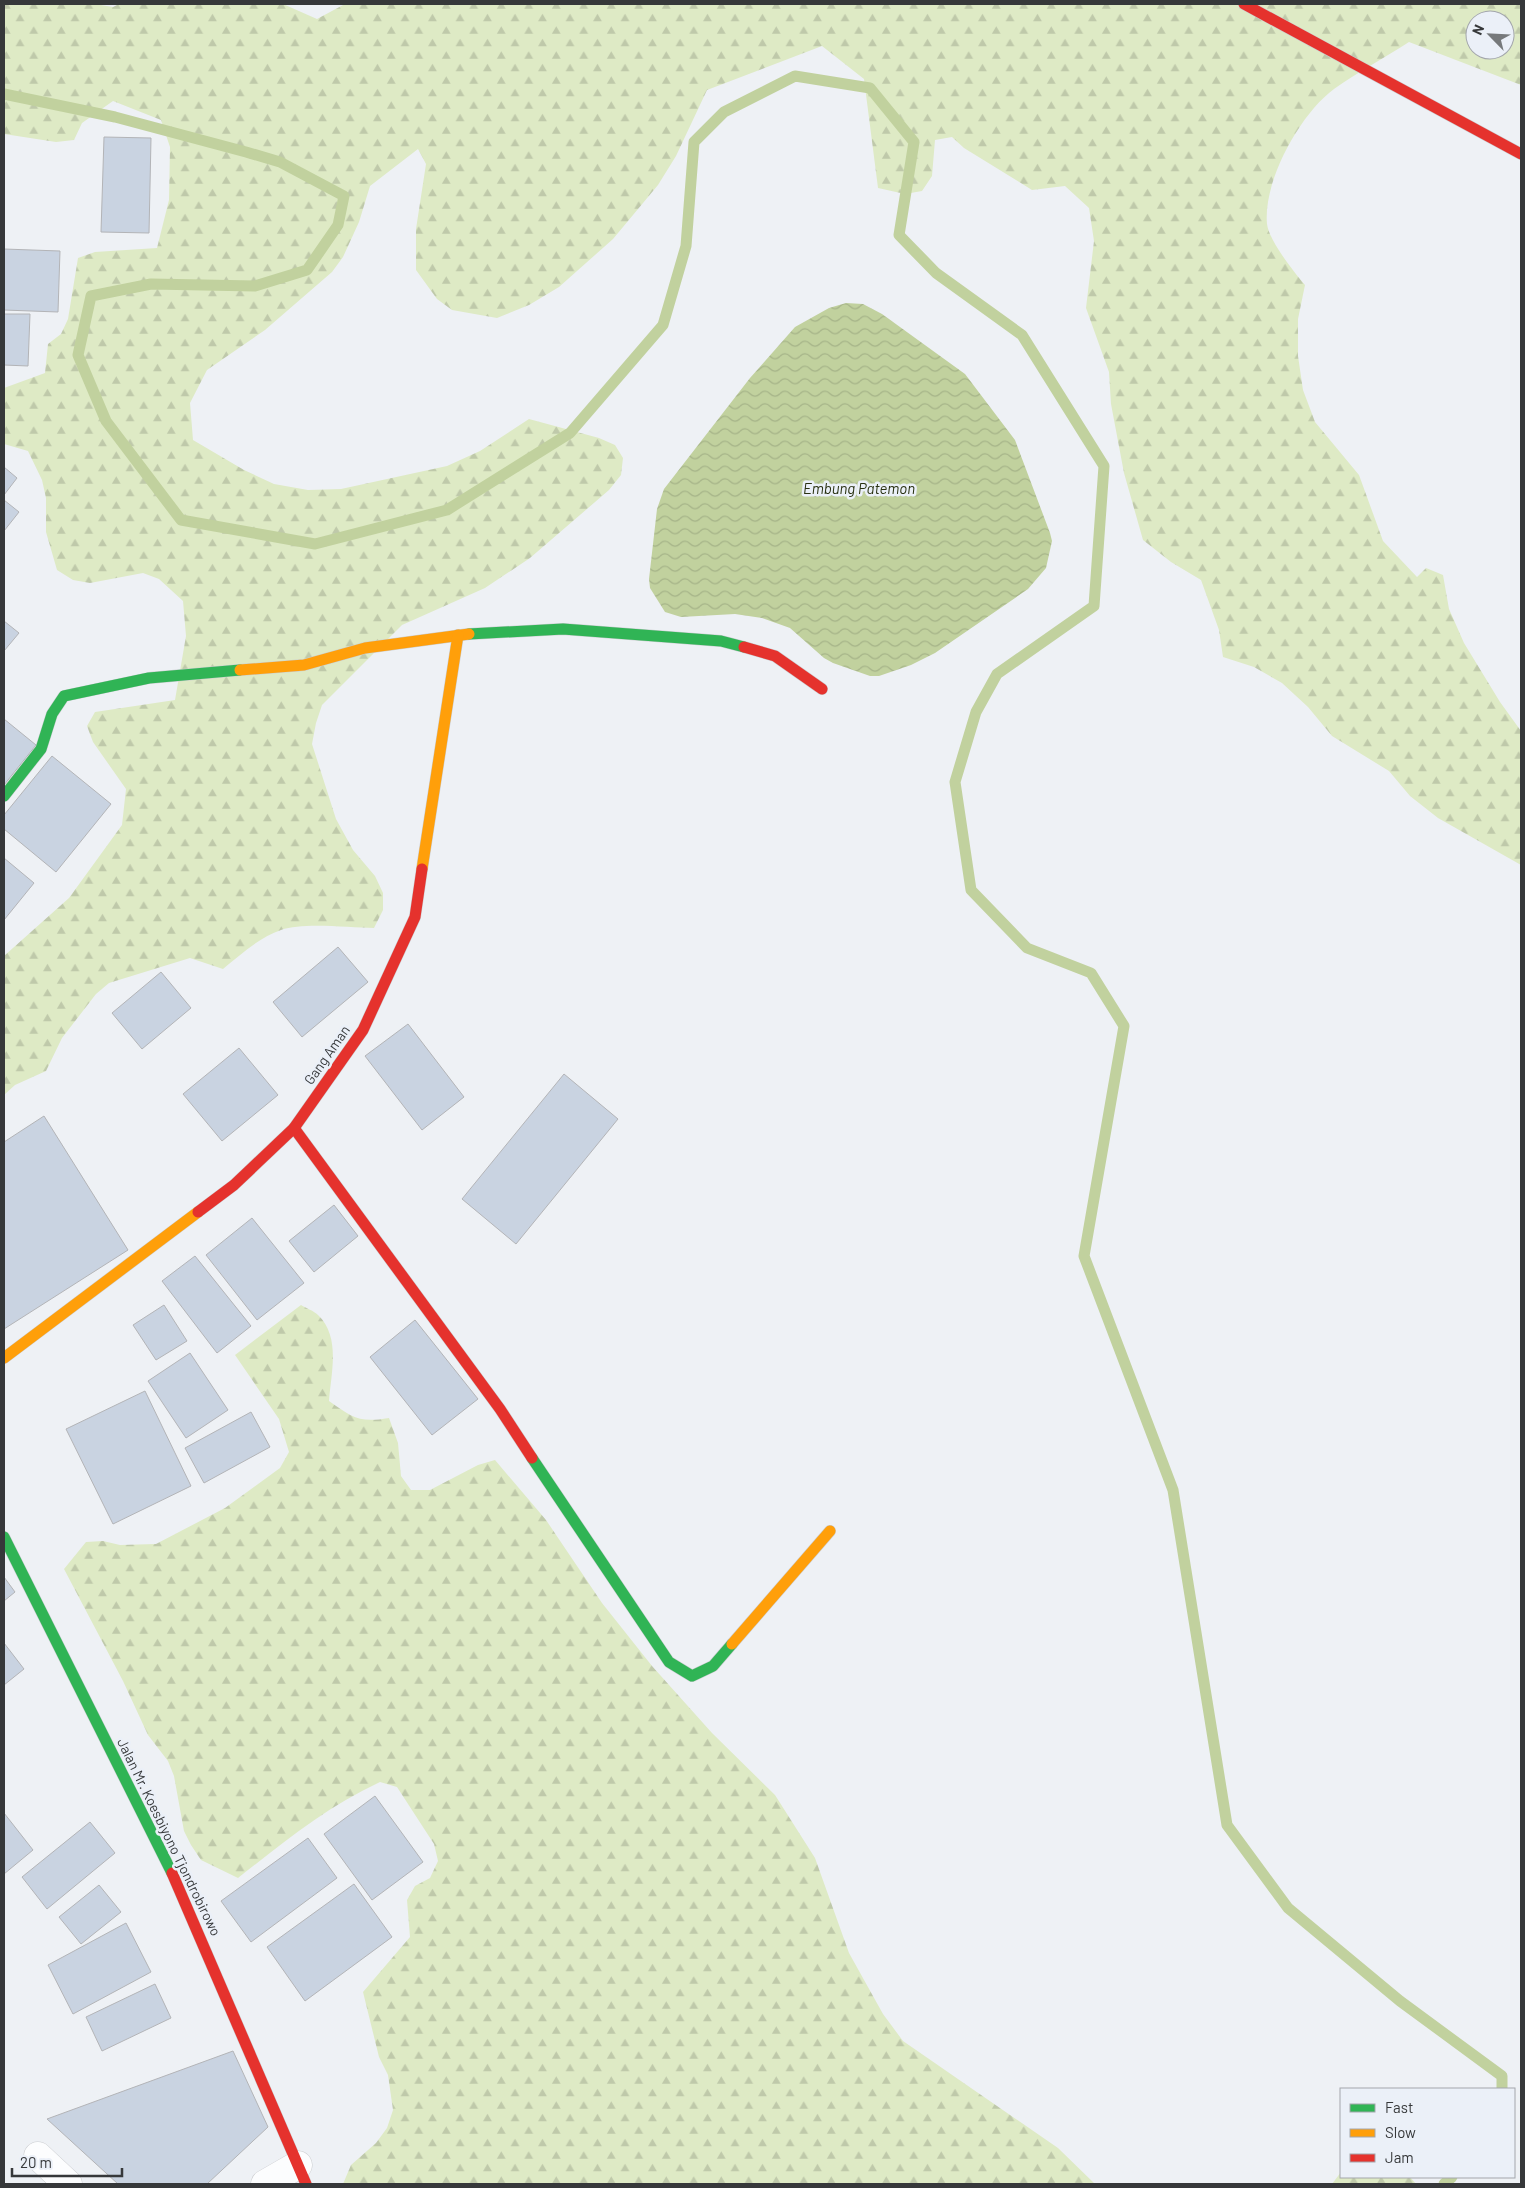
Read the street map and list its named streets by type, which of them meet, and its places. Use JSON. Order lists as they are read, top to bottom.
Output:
{
  "streets": {
    "street": ["Gang Aman", "Jalan Mr. Koesbiyono Tjondrobirowo"]
  },
  "water": ["Embung Patemon"],
  "legend": ["Fast", "Slow", "Jam"],
  "scale_bar": "20 m",
  "north": "top left"
}
